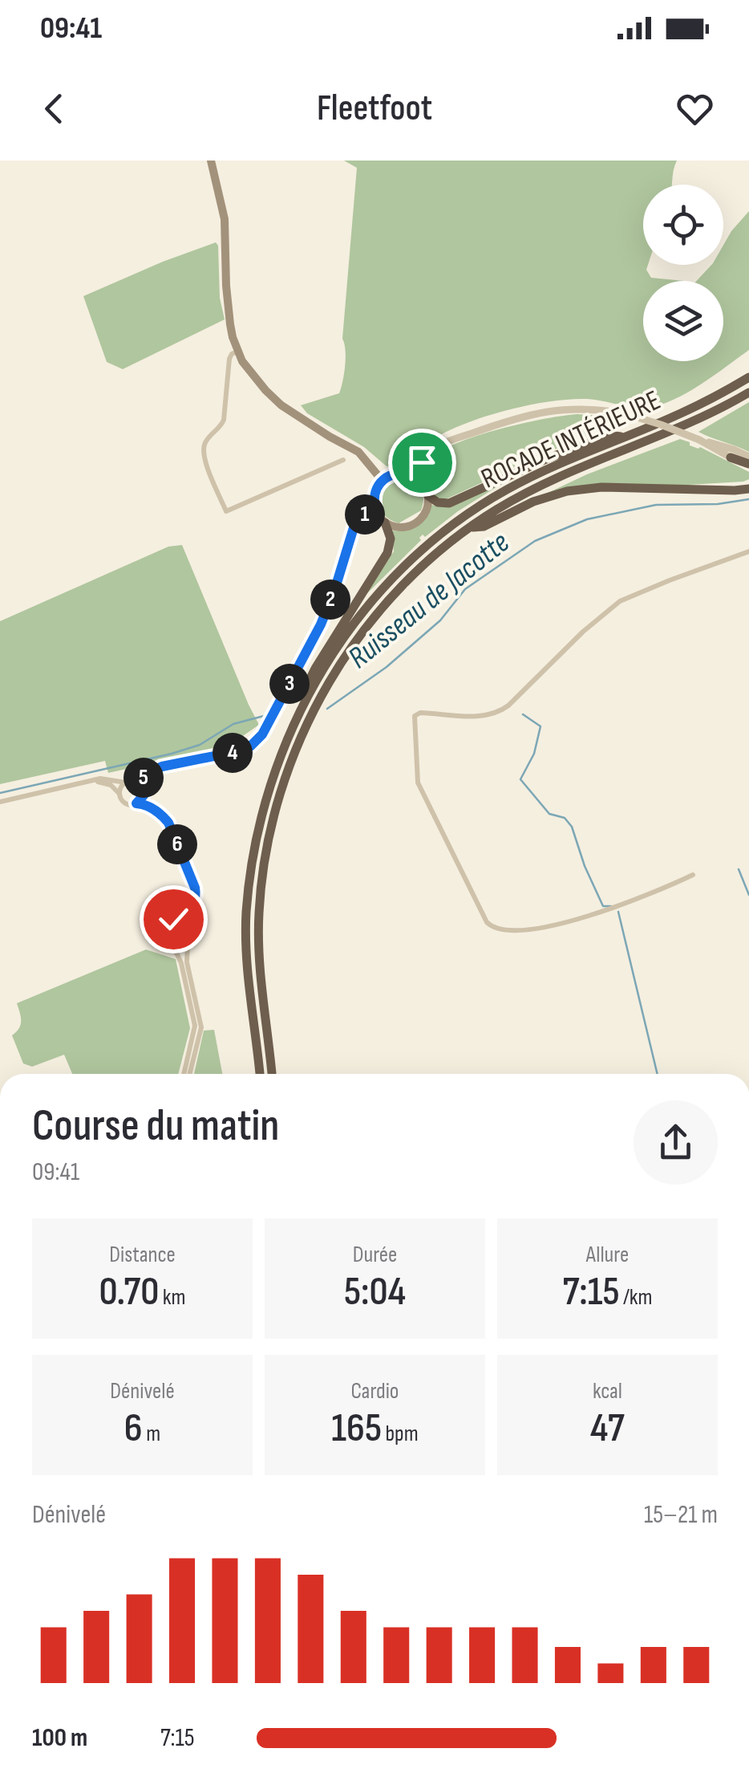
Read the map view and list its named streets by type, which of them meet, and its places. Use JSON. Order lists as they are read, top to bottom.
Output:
{
  "streets": {
    "highway": ["ROCADE INTÉRIEURE"]
  },
  "water": ["Ruisseau de Jacotte"],
  "page": {
    "status": "09:41",
    "header": "Fleetfoot",
    "pins": [
      "1",
      "2",
      "3",
      "4",
      "5",
      "6"
    ],
    "heading": ["Course du matin", "09:41"],
    "stats": [
      ["Distance", "0.70 km"],
      ["Durée", "5:04"],
      ["Allure", "7:15 /km"],
      ["Dénivelé", "6 m"],
      ["Cardio", "165 bpm"],
      ["kcal", "47"]
    ],
    "chart": ["Dénivelé", "15–21 m"],
    "list": [
      {
        "name": "100 m",
        "note": "7:15"
      }
    ]
  }
}
